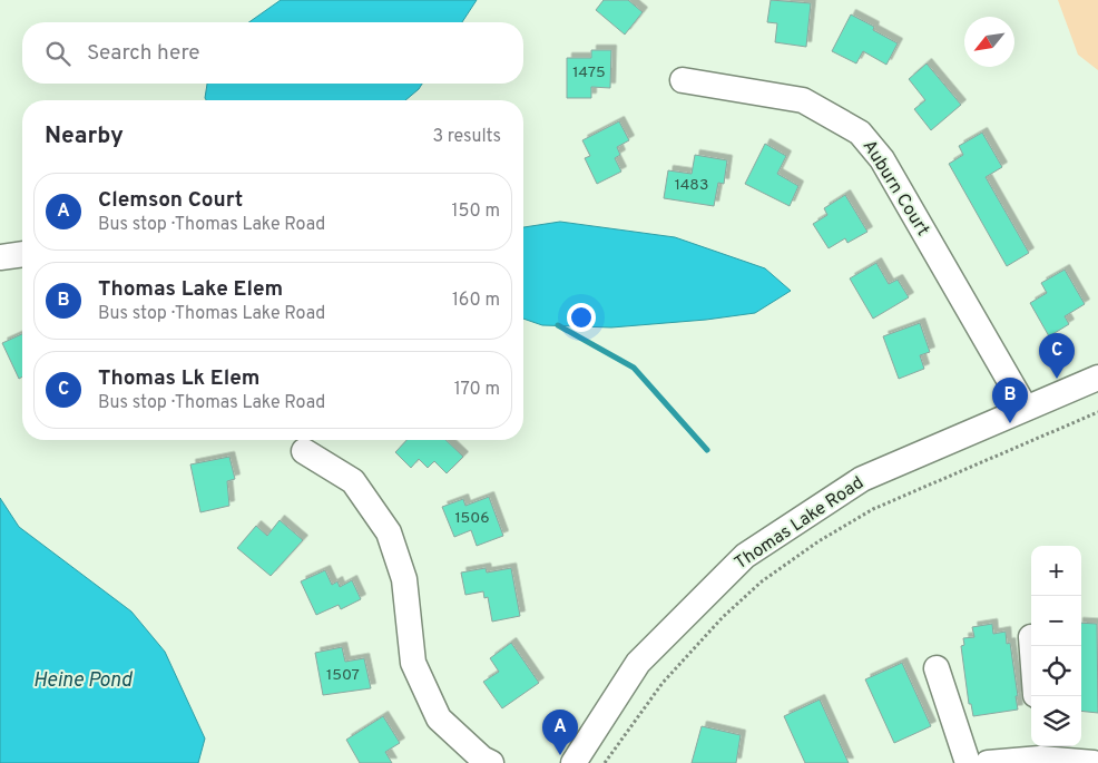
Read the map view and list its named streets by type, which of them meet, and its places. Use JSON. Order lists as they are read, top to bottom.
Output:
{
  "streets": {
    "street": ["Auburn Court", "Thomas Lake Road"]
  },
  "crossings": [
    ["Auburn Court", "Thomas Lake Road"]
  ],
  "water": ["Heine Pond"],
  "house_numbers": [
    "1475",
    "1483",
    "1506",
    "1507"
  ],
  "north": "bottom left",
  "page": {
    "search": "Search here",
    "heading": ["Nearby", "3 results"],
    "list": [
      {
        "mark": "A",
        "name": "Clemson Court",
        "note": "Bus stop · Thomas Lake Road",
        "value": "150 m"
      },
      {
        "mark": "B",
        "name": "Thomas Lake Elem",
        "note": "Bus stop · Thomas Lake Road",
        "value": "160 m"
      },
      {
        "mark": "C",
        "name": "Thomas Lk Elem",
        "note": "Bus stop · Thomas Lake Road",
        "value": "170 m"
      }
    ],
    "pins": ["C", "B", "A"],
    "map_buttons": ["+", "−"]
  }
}
